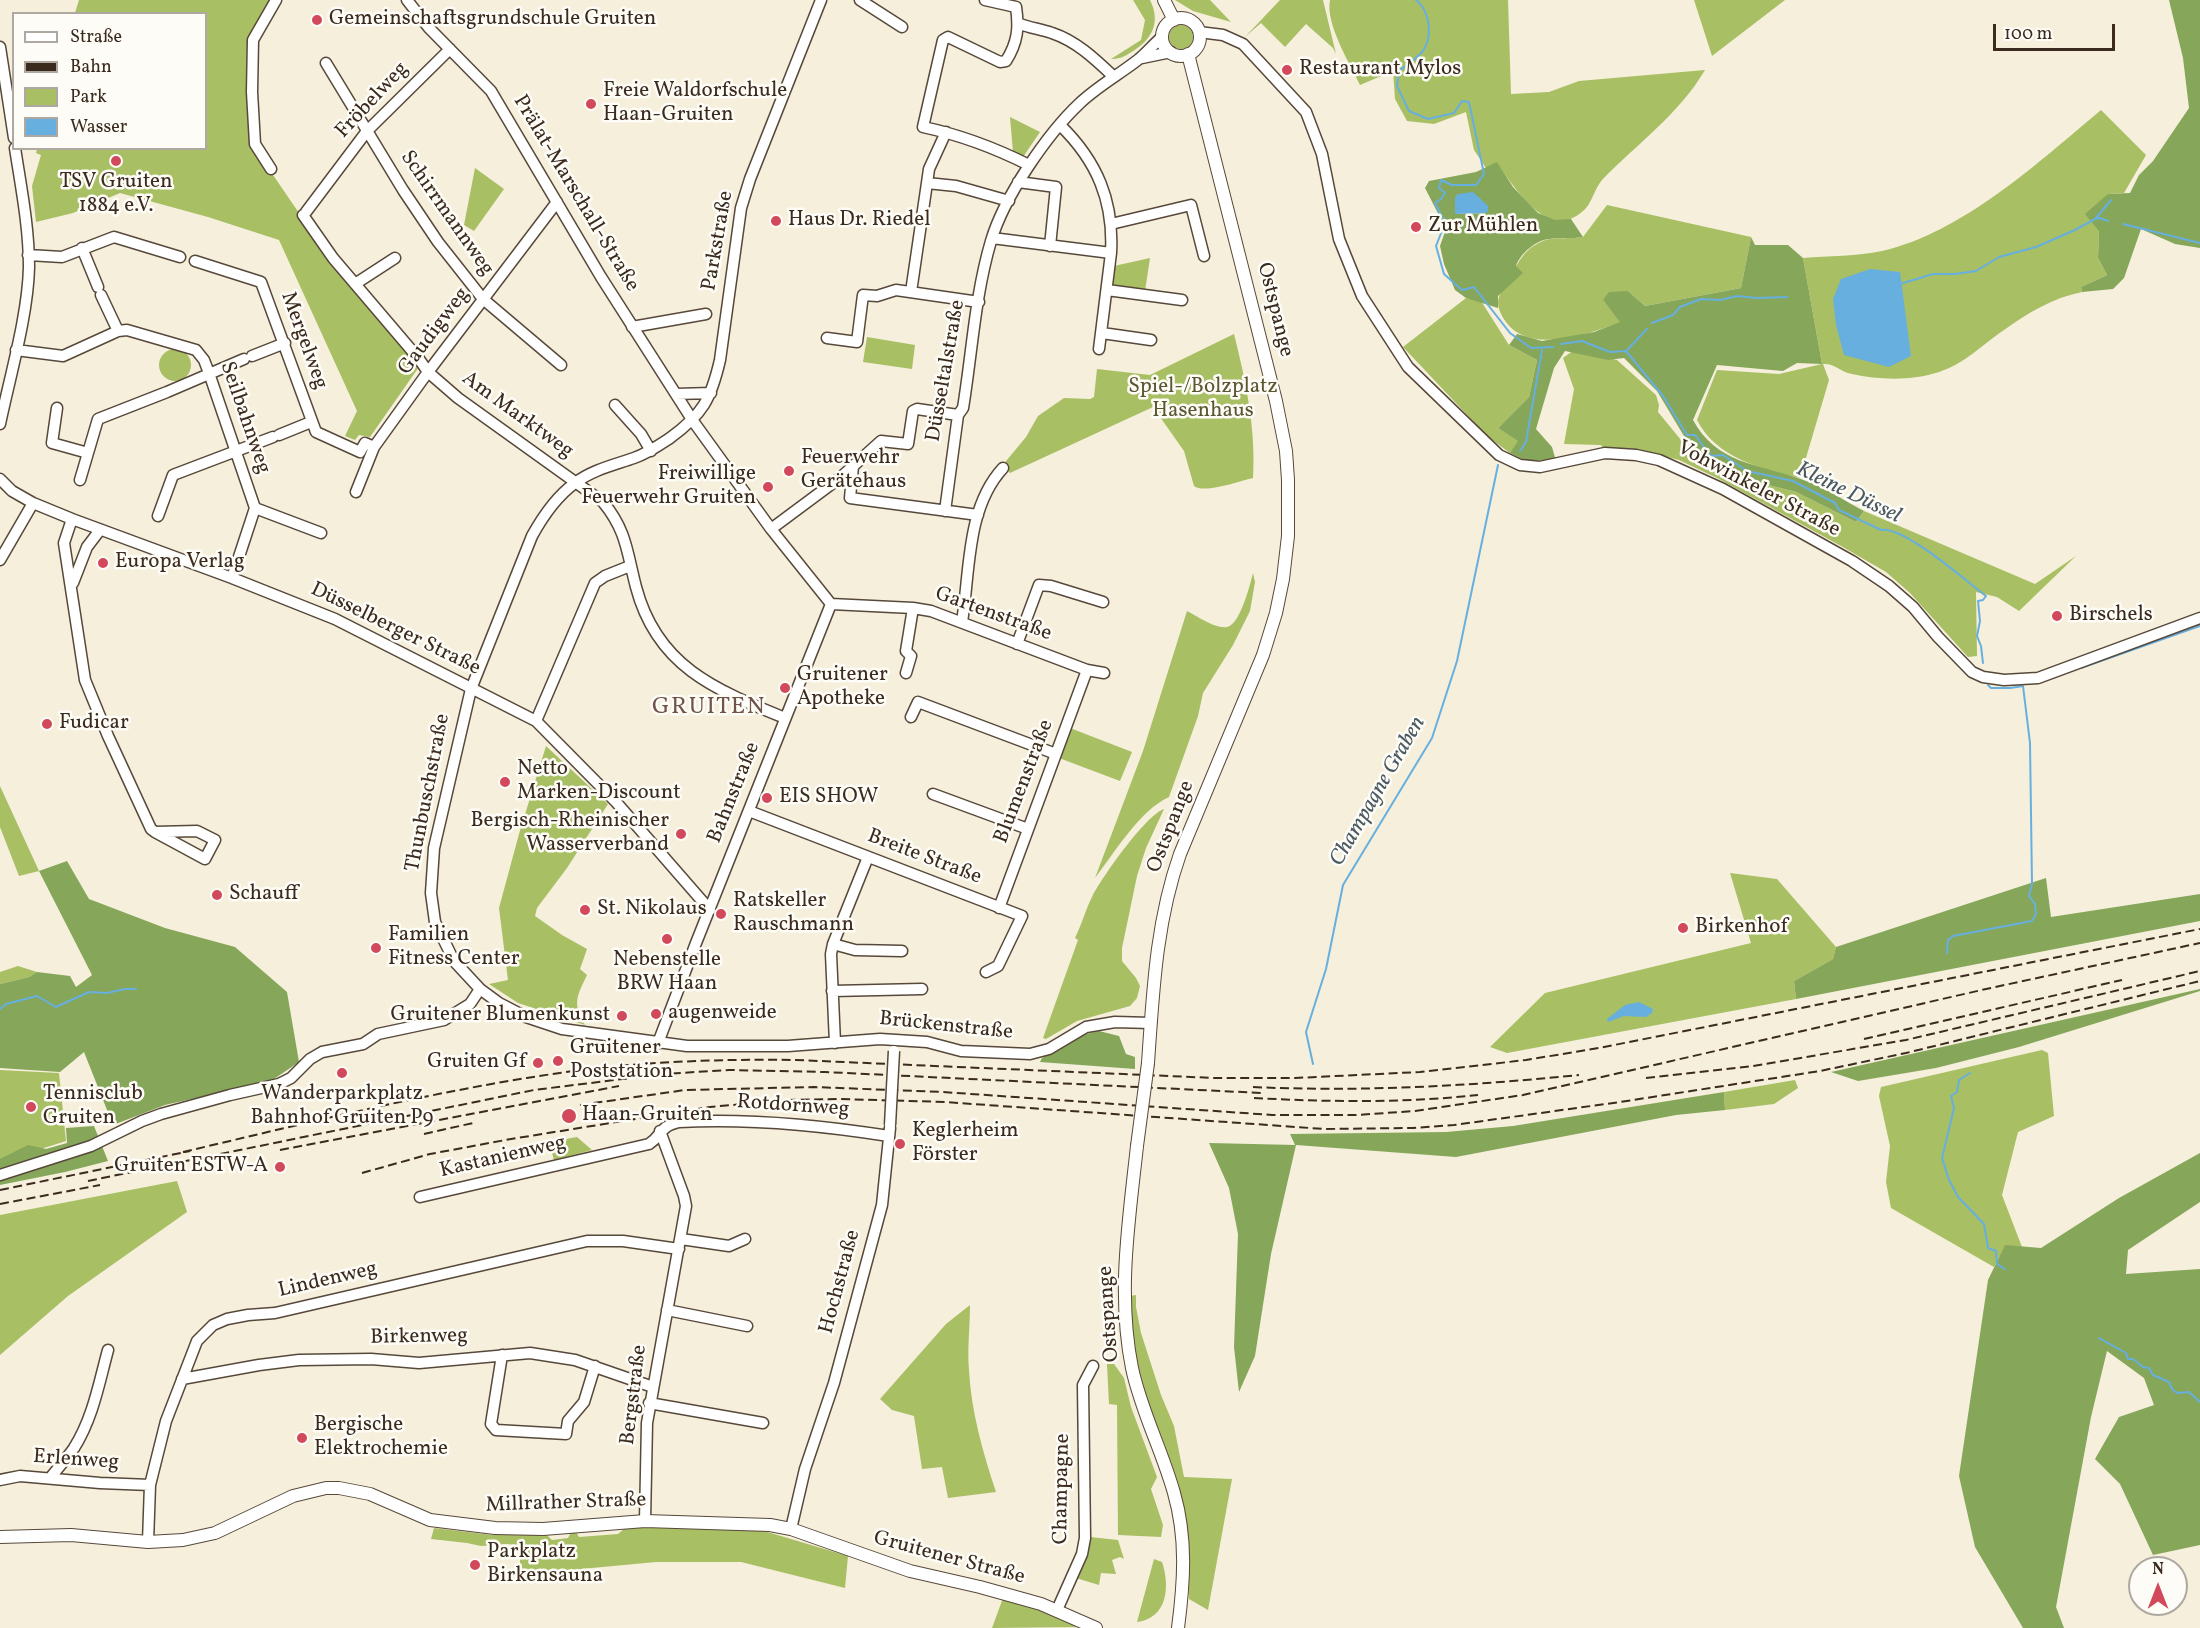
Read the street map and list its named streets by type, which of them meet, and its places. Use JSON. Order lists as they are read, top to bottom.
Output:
{
  "streets": {
    "main road": ["Ostspange", "Millrather Straße", "Gruitener Straße"],
    "street": [
      "Fröbelweg",
      "Prälat-Marschall-Straße",
      "Schirrmannweg",
      "Parkstraße",
      "Gaudigweg",
      "Mergelweg",
      "Düsseltalstraße",
      "Am Marktweg",
      "Seilbahnweg",
      "Vohwinkeler Straße",
      "Gartenstraße",
      "Düsselberger Straße",
      "Blumenstraße",
      "Thunbuschstraße",
      "Bahnstraße",
      "Breite Straße",
      "Brückenstraße",
      "Rotdornweg",
      "Kastanienweg",
      "Lindenweg",
      "Hochstraße",
      "Birkenweg",
      "Bergstraße",
      "Erlenweg",
      "Champagne"
    ]
  },
  "crossings": [
    ["Fröbelweg", "Prälat-Marschall-Straße"],
    ["Fröbelweg", "Schirrmannweg"],
    ["Fröbelweg", "Gaudigweg"],
    ["Fröbelweg", "Am Marktweg"],
    ["Prälat-Marschall-Straße", "Parkstraße"],
    ["Prälat-Marschall-Straße", "Gaudigweg"],
    ["Prälat-Marschall-Straße", "Thunbuschstraße"],
    ["Schirrmannweg", "Gaudigweg"],
    ["Parkstraße", "Thunbuschstraße"],
    ["Ostspange", "Düsseltalstraße"],
    ["Ostspange", "Vohwinkeler Straße"],
    ["Ostspange", "Brückenstraße"],
    ["Gaudigweg", "Mergelweg"],
    ["Gaudigweg", "Am Marktweg"],
    ["Düsseltalstraße", "Vohwinkeler Straße"],
    ["Am Marktweg", "Thunbuschstraße"],
    ["Am Marktweg", "Bahnstraße"],
    ["Seilbahnweg", "Düsselberger Straße"],
    ["Gartenstraße", "Blumenstraße"],
    ["Gartenstraße", "Bahnstraße"],
    ["Düsselberger Straße", "Thunbuschstraße"],
    ["Düsselberger Straße", "Bahnstraße"],
    ["Blumenstraße", "Breite Straße"],
    ["Thunbuschstraße", "Bahnstraße"],
    ["Thunbuschstraße", "Brückenstraße"],
    ["Bahnstraße", "Breite Straße"],
    ["Bahnstraße", "Brückenstraße"],
    ["Brückenstraße", "Hochstraße"],
    ["Rotdornweg", "Kastanienweg"],
    ["Rotdornweg", "Hochstraße"],
    ["Rotdornweg", "Bergstraße"],
    ["Kastanienweg", "Bergstraße"],
    ["Lindenweg", "Birkenweg"],
    ["Lindenweg", "Bergstraße"],
    ["Lindenweg", "Erlenweg"],
    ["Lindenweg", "Millrather Straße"],
    ["Hochstraße", "Millrather Straße"],
    ["Hochstraße", "Gruitener Straße"],
    ["Birkenweg", "Bergstraße"],
    ["Bergstraße", "Millrather Straße"],
    ["Champagne", "Gruitener Straße"],
    ["Millrather Straße", "Gruitener Straße"]
  ],
  "districts": ["GRUITEN"],
  "water": ["Kleine Düssel", "Champagne Graben"],
  "parks": ["Spiel-/Bolzplatz Hasenhaus"],
  "places": [
    "Gemeinschaftsgrundschule Gruiten",
    "Restaurant Mylos",
    "Freie Waldorfschule Haan-Gruiten",
    "TSV Gruiten 1884 e.V.",
    "Haus Dr. Riedel",
    "Zur Mühlen",
    "Feuerwehr Gerätehaus",
    "Freiwillige Feuerwehr Gruiten",
    "Europa Verlag",
    "Birschels",
    "Gruitener Apotheke",
    "Fudicar",
    "Netto Marken-Discount",
    "EIS SHOW",
    "Bergisch-Rheinischer Wasserverband",
    "Schauff",
    "St. Nikolaus",
    "Ratskeller Rauschmann",
    "Birkenhof",
    "Nebenstelle BRW Haan",
    "Familien Fitness Center",
    "augenweide",
    "Gruitener Blumenkunst",
    "Gruitener Poststation",
    "Gruiten Gf",
    "Wanderparkplatz Bahnhof Gruiten P9",
    "Tennisclub Gruiten",
    "Haan-Gruiten",
    "Keglerheim Förster",
    "Gruiten ESTW-A",
    "Bergische Elektrochemie",
    "Parkplatz Birkensauna"
  ],
  "legend": [
    "Straße",
    "Bahn",
    "Park",
    "Wasser"
  ],
  "scale_bar": "100 m",
  "north": "top"
}
